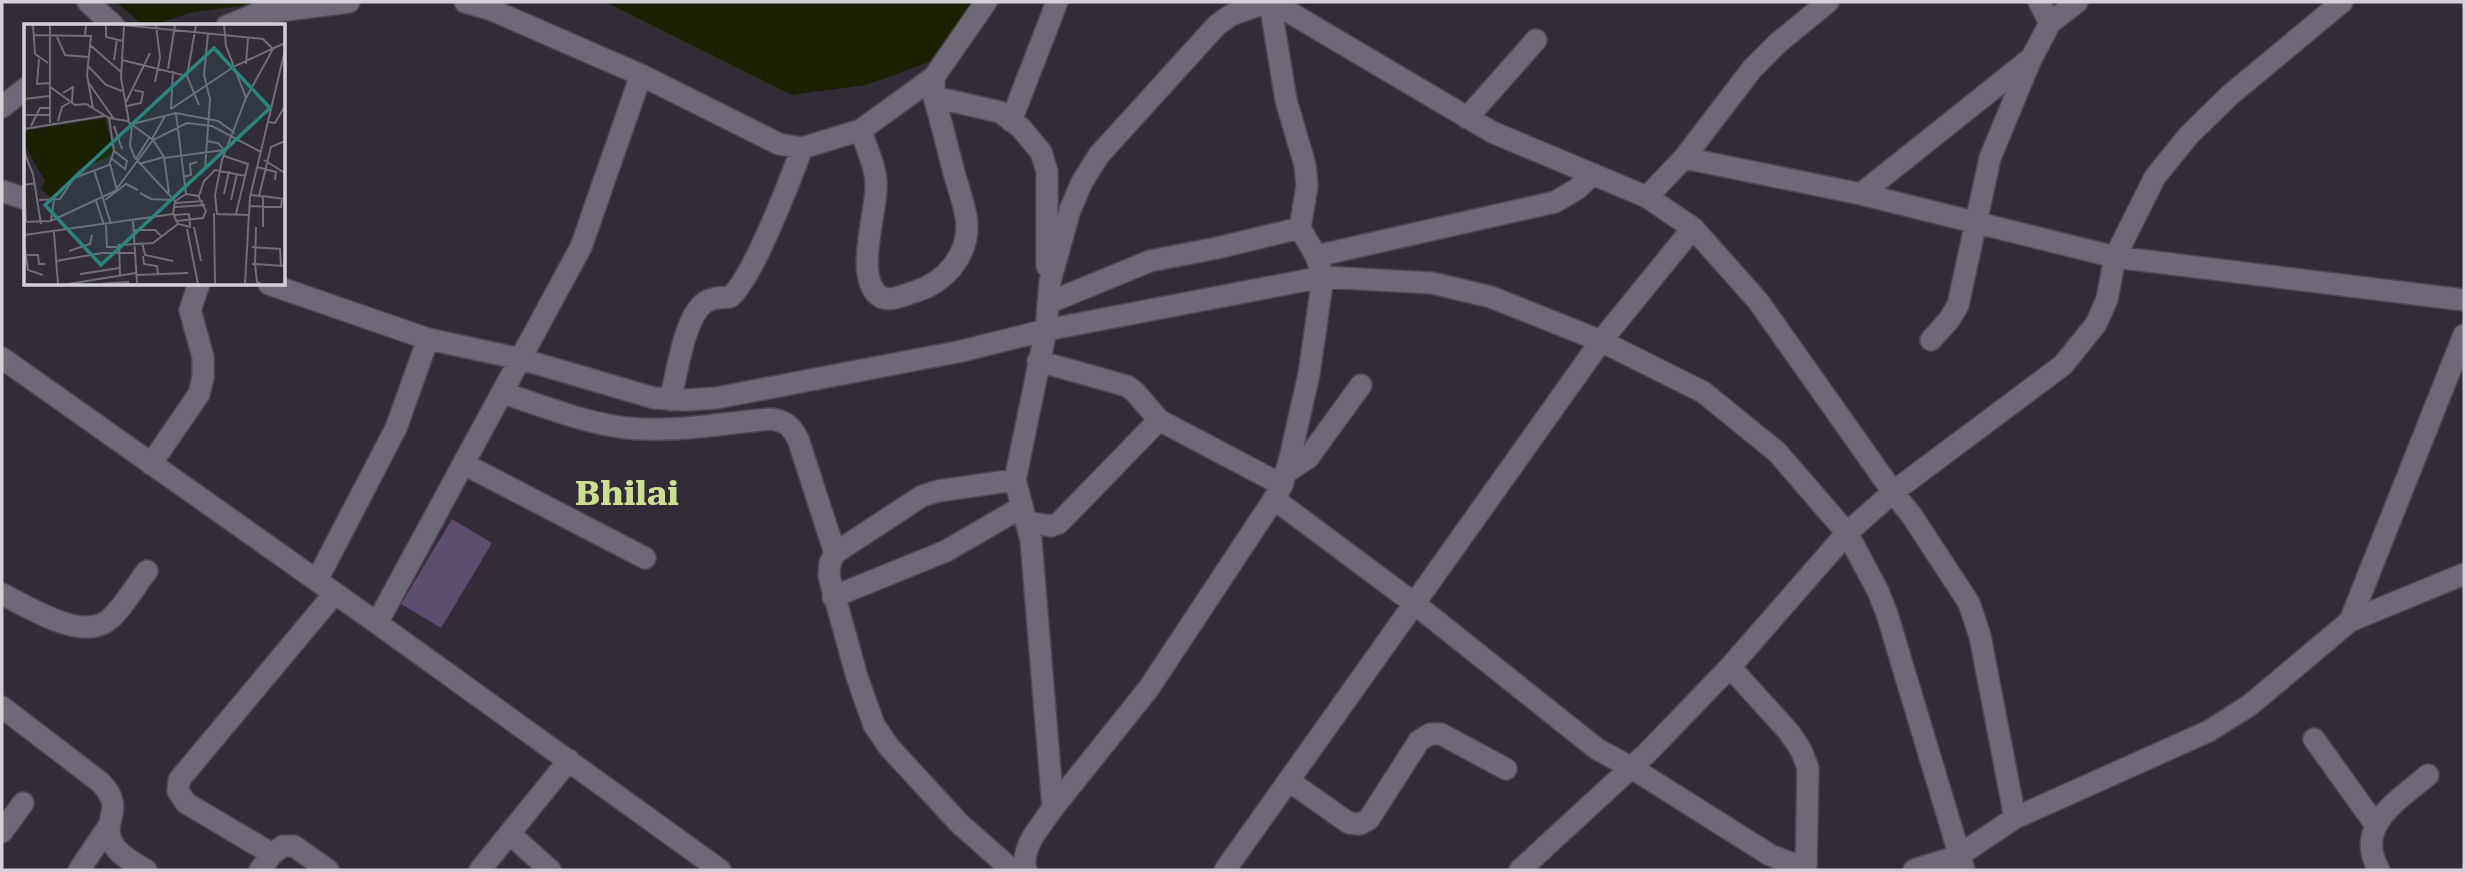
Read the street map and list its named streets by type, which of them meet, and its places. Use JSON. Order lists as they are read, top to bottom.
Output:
{
  "districts": ["Bhilai"]
}
